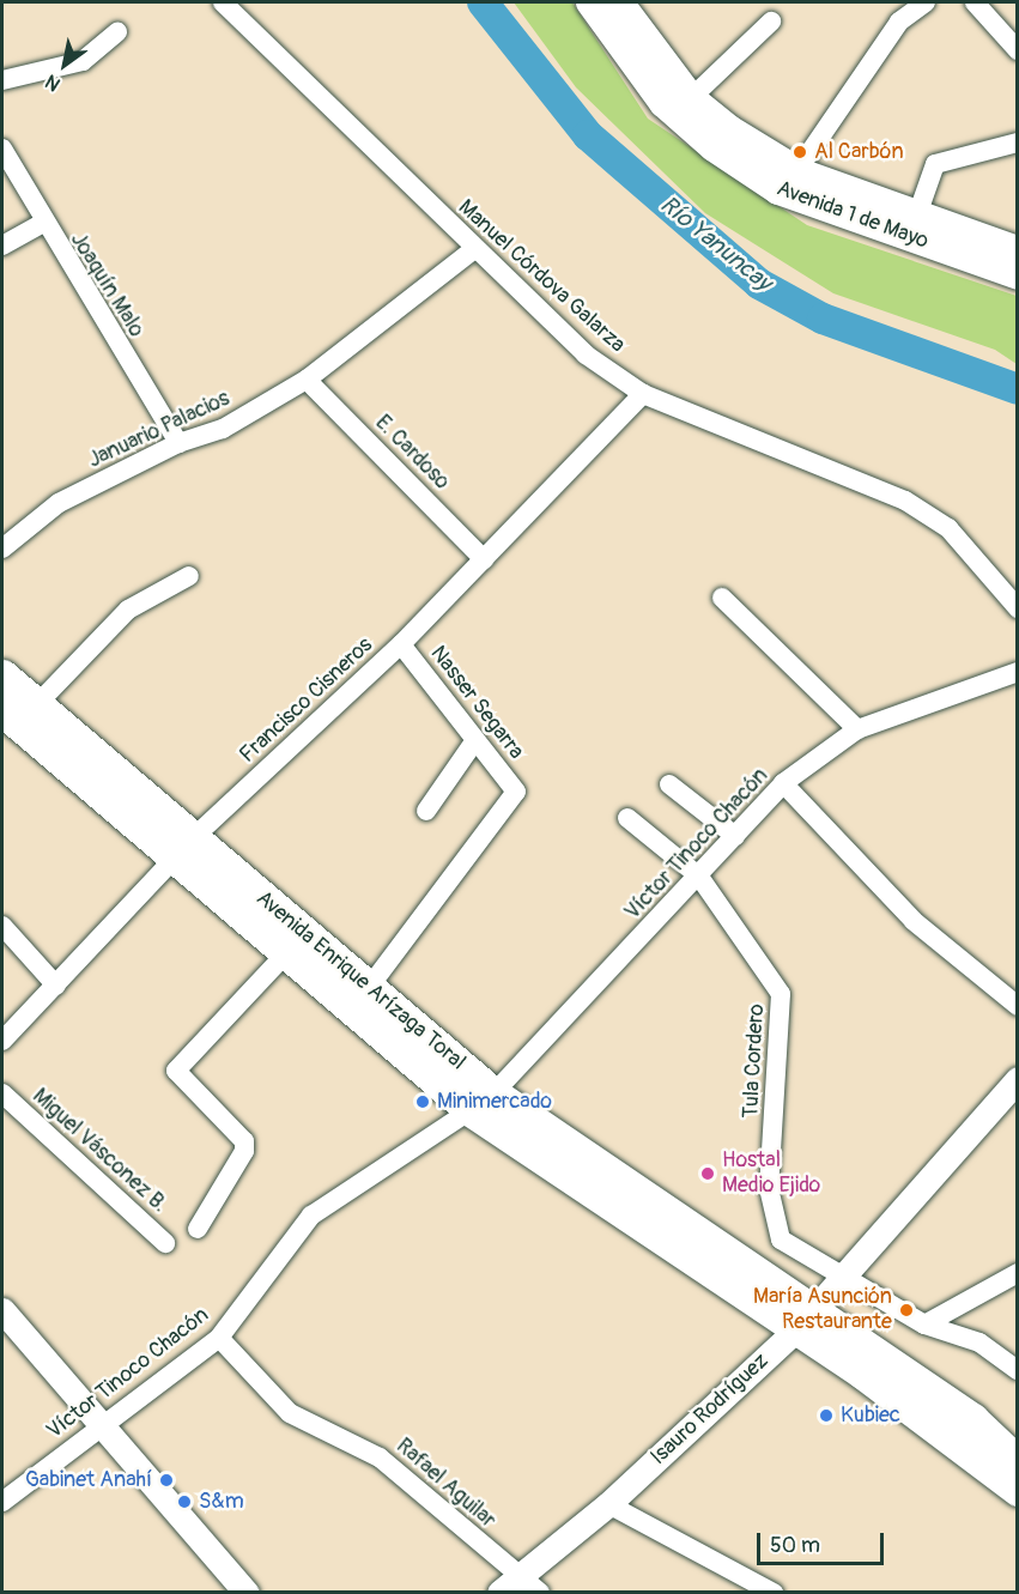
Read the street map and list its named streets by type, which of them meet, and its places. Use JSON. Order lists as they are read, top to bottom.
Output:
{
  "streets": {
    "main road": ["Avenida 1 de Mayo", "Avenida Enrique Arízaga Toral"],
    "street": [
      "Manuel Córdova Galarza",
      "Joaquín Malo",
      "Januario Palacios",
      "E. Cardoso",
      "Francisco Cisneros",
      "Nasser Segarra",
      "Víctor Tinoco Chacón",
      "Tula Cordero",
      "Miguel Vásconez B.",
      "Isauro Rodríguez",
      "Rafael Aguilar"
    ]
  },
  "crossings": [
    ["Manuel Córdova Galarza", "Januario Palacios"],
    ["Manuel Córdova Galarza", "Francisco Cisneros"],
    ["Joaquín Malo", "Januario Palacios"],
    ["Januario Palacios", "E. Cardoso"],
    ["E. Cardoso", "Francisco Cisneros"],
    ["Francisco Cisneros", "Nasser Segarra"],
    ["Francisco Cisneros", "Avenida Enrique Arízaga Toral"],
    ["Nasser Segarra", "Avenida Enrique Arízaga Toral"],
    ["Víctor Tinoco Chacón", "Avenida Enrique Arízaga Toral"],
    ["Víctor Tinoco Chacón", "Tula Cordero"],
    ["Víctor Tinoco Chacón", "Rafael Aguilar"],
    ["Avenida Enrique Arízaga Toral", "Isauro Rodríguez"],
    ["Tula Cordero", "Isauro Rodríguez"],
    ["Isauro Rodríguez", "Rafael Aguilar"]
  ],
  "water": ["Río Yanuncay"],
  "places": [
    "Al Carbón",
    "Minimercado",
    "Hostal Medio Ejido",
    "María Asunción Restaurante",
    "Kubiec",
    "Gabinet Anahí",
    "S&m"
  ],
  "scale_bar": "50 m",
  "north": "bottom left"
}
